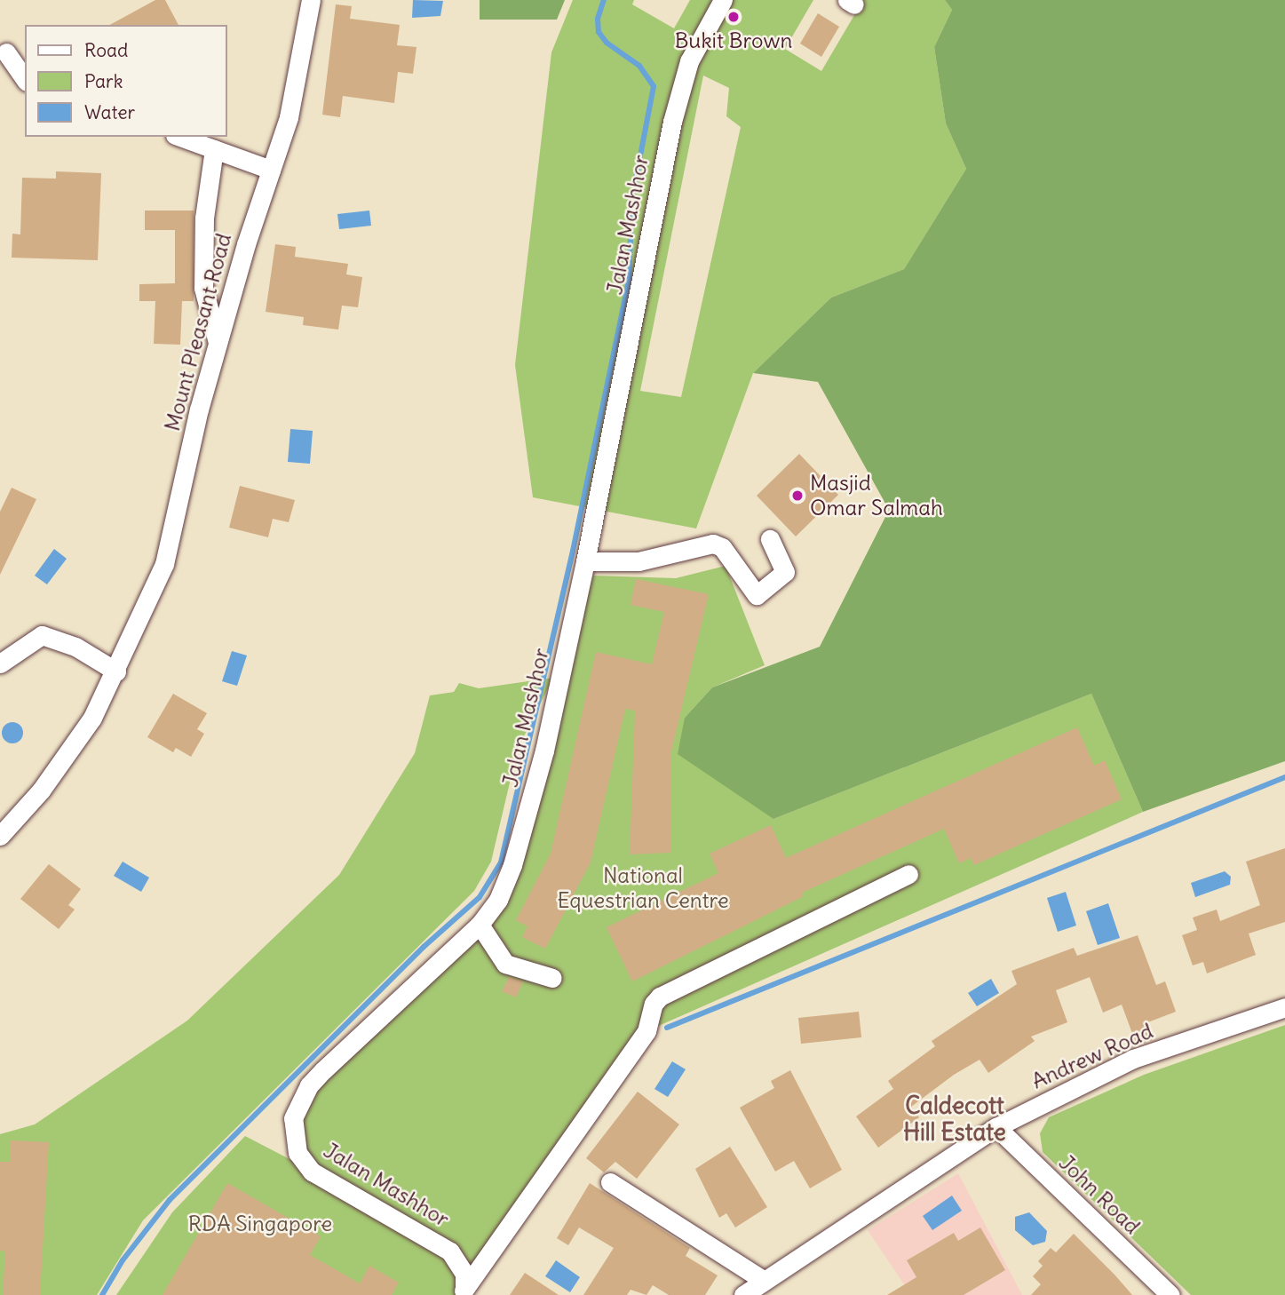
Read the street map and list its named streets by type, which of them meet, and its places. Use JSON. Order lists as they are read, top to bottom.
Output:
{
  "streets": {
    "street": [
      "Jalan Mashhor",
      "Mount Pleasant Road",
      "Andrew Road",
      "John Road"
    ]
  },
  "crossings": [
    ["Andrew Road", "John Road"]
  ],
  "districts": ["Caldecott Hill Estate"],
  "parks": ["National Equestrian Centre", "RDA Singapore"],
  "places": ["Bukit Brown", "Masjid Omar Salmah"],
  "legend": ["Road", "Park", "Water"]
}
